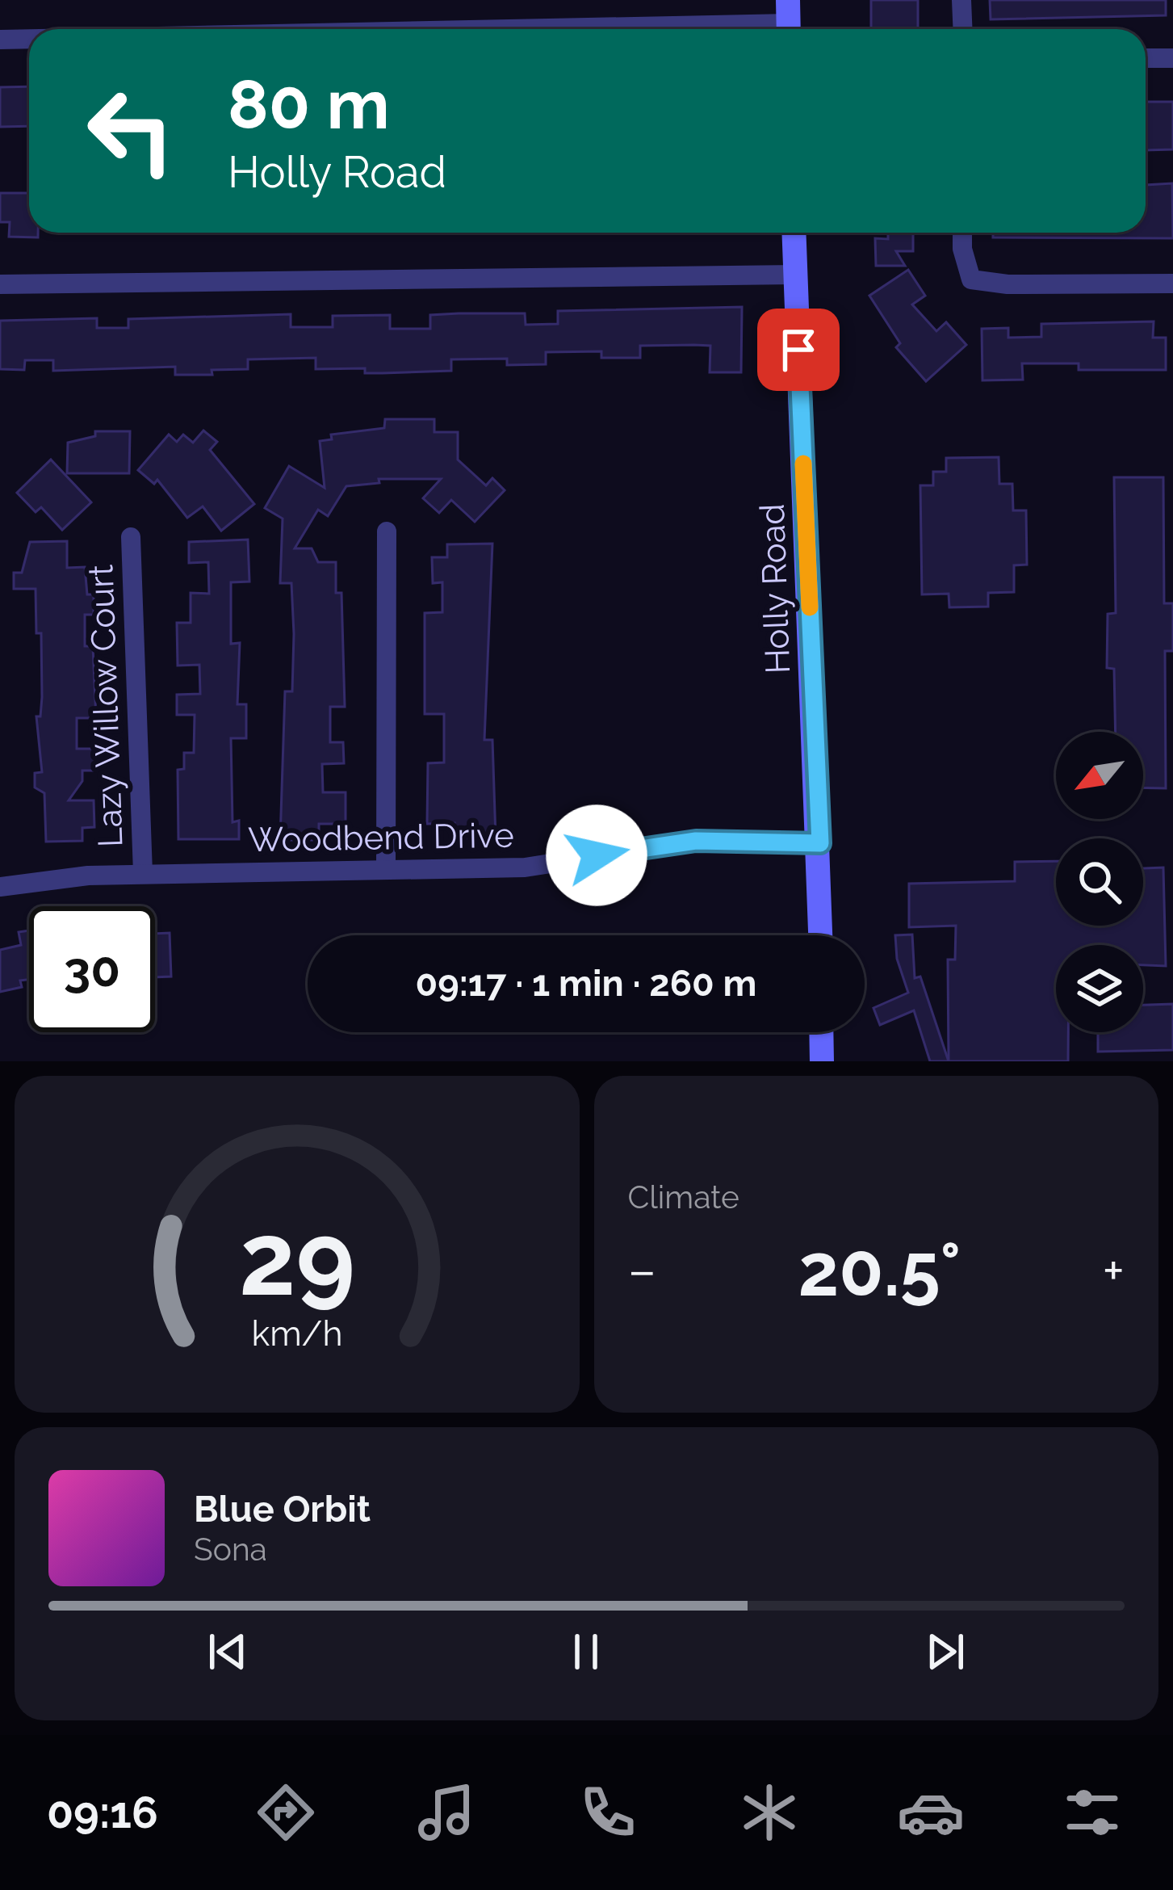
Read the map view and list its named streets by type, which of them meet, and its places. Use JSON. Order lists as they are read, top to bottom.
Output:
{
  "streets": {
    "main road": ["Holly Road"],
    "street": ["Lazy Willow Court", "Woodbend Drive"]
  },
  "crossings": [
    ["Holly Road", "Woodbend Drive"],
    ["Lazy Willow Court", "Woodbend Drive"]
  ],
  "north": "bottom left",
  "page": {
    "turn": ["80 m", "Holly Road"],
    "limit": "30",
    "trip": "09:17 · 1 min · 260 m",
    "tile": "Climate",
    "heat": ["−", "20.5°", "+"],
    "song": ["Blue Orbit", "Sona"],
    "tabs": "09:16",
    "gauge": ["29", "km/h"]
  }
}
